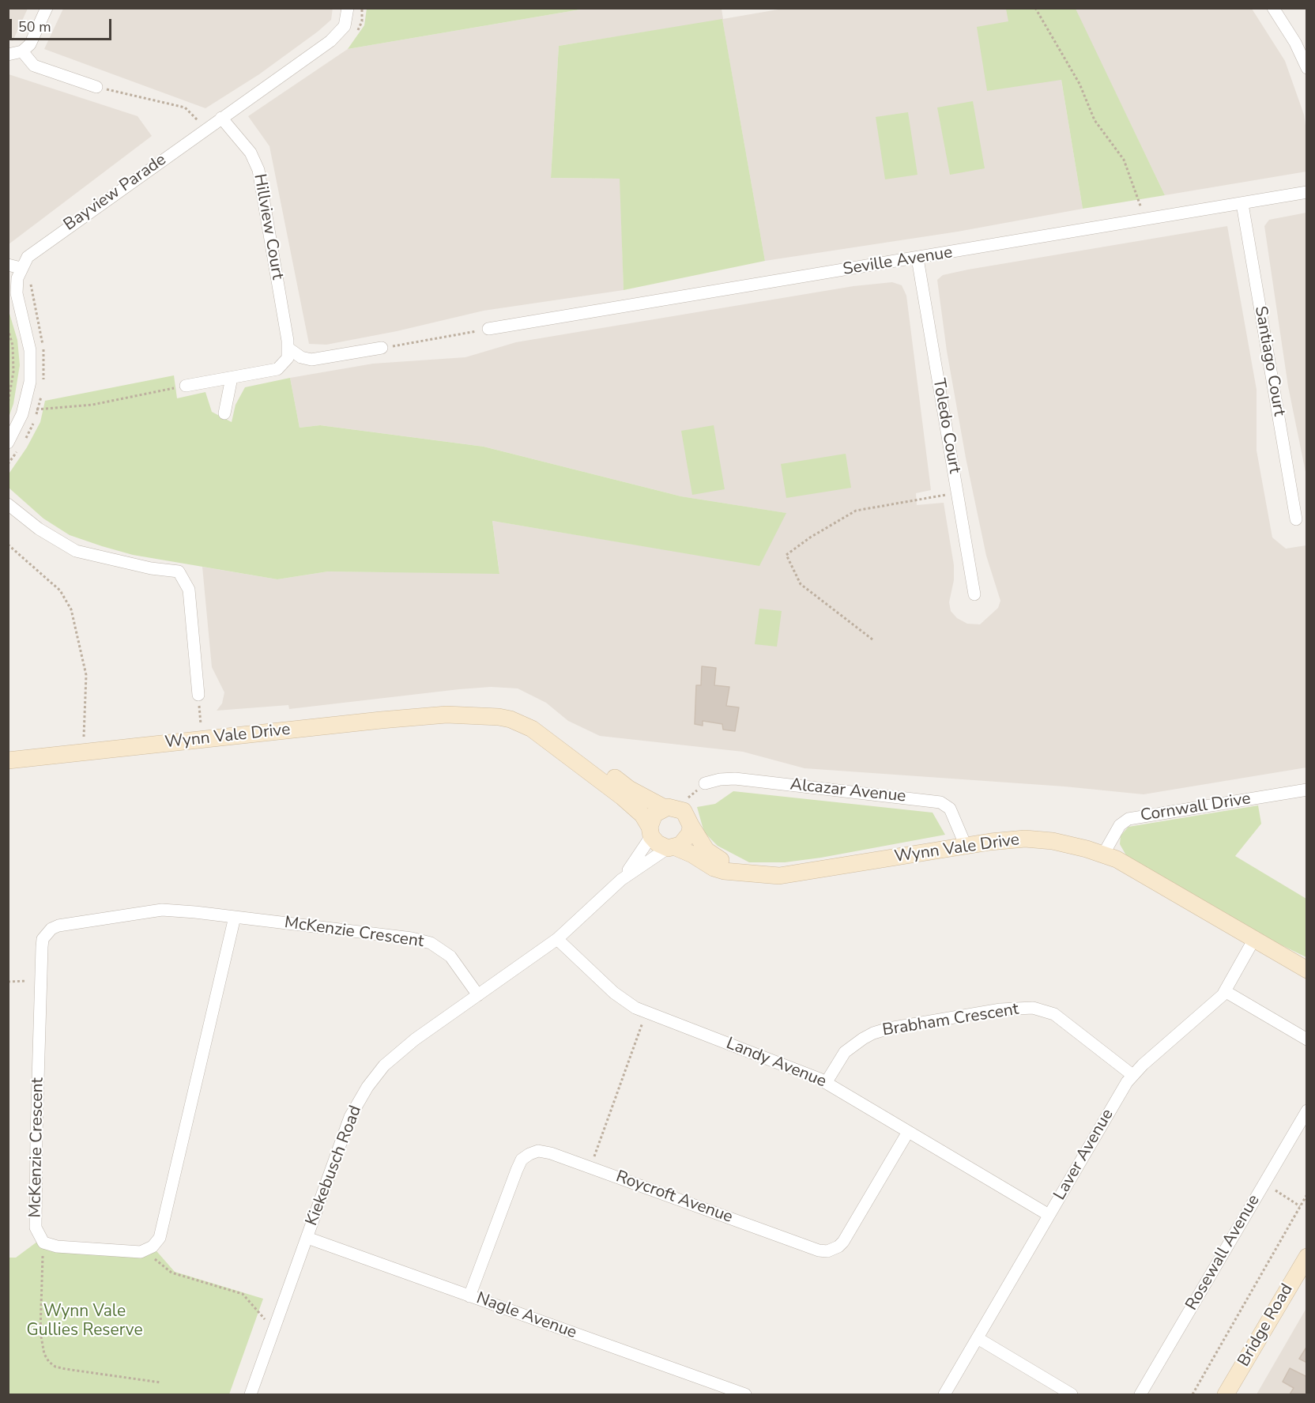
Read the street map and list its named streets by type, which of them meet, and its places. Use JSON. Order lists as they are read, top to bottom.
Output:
{
  "streets": {
    "main road": ["Wynn Vale Drive", "Bridge Road"],
    "street": [
      "Bayview Parade",
      "Hillview Court",
      "Seville Avenue",
      "Santiago Court",
      "Toledo Court",
      "Alcazar Avenue",
      "Cornwall Drive",
      "McKenzie Crescent",
      "Brabham Crescent",
      "Landy Avenue",
      "Laver Avenue",
      "Kiekebusch Road",
      "Roycroft Avenue",
      "Rosewall Avenue",
      "Nagle Avenue"
    ]
  },
  "crossings": [
    ["Bayview Parade", "Hillview Court"],
    ["Seville Avenue", "Santiago Court"],
    ["Seville Avenue", "Toledo Court"],
    ["Wynn Vale Drive", "Alcazar Avenue"],
    ["Wynn Vale Drive", "Cornwall Drive"],
    ["Wynn Vale Drive", "Laver Avenue"],
    ["Wynn Vale Drive", "Kiekebusch Road"],
    ["McKenzie Crescent", "Kiekebusch Road"],
    ["Brabham Crescent", "Landy Avenue"],
    ["Brabham Crescent", "Laver Avenue"],
    ["Landy Avenue", "Laver Avenue"],
    ["Landy Avenue", "Kiekebusch Road"],
    ["Landy Avenue", "Roycroft Avenue"],
    ["Kiekebusch Road", "Nagle Avenue"],
    ["Roycroft Avenue", "Nagle Avenue"]
  ],
  "parks": ["Wynn Vale Gullies Reserve"],
  "scale_bar": "50 m"
}
